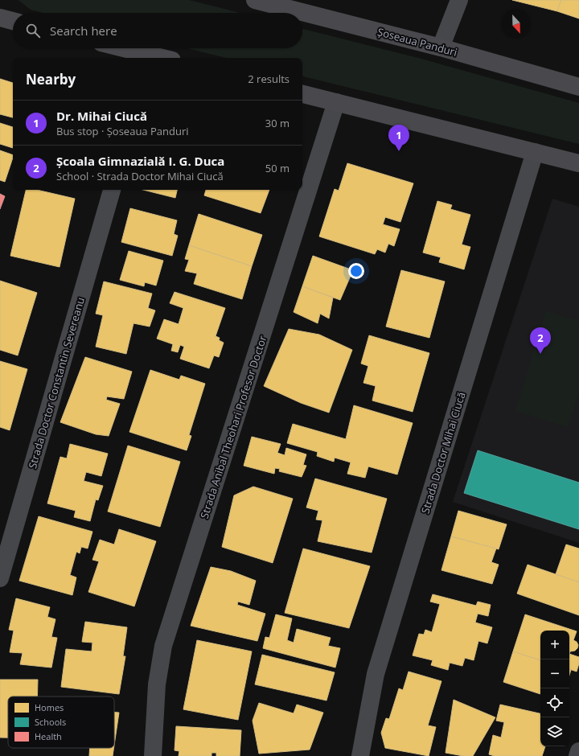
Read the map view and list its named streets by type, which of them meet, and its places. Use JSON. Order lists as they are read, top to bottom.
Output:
{
  "streets": {
    "main road": ["Șoseaua Panduri"],
    "street": ["Strada Doctor Constantin Severeanu", "Strada Anibal Theohari Profesor Doctor", "Strada Doctor Mihai Ciucă"]
  },
  "legend": ["Homes", "Schools", "Health"],
  "north": "bottom",
  "page": {
    "search": "Search here",
    "heading": ["Nearby", "2 results"],
    "list": [
      {
        "mark": "1",
        "name": "Dr. Mihai Ciucă",
        "note": "Bus stop · Șoseaua Panduri",
        "value": "30 m"
      },
      {
        "mark": "2",
        "name": "Școala Gimnazială I. G. Duca",
        "note": "School · Strada Doctor Mihai Ciucă",
        "value": "50 m"
      }
    ],
    "pins": ["1", "2"],
    "map_buttons": ["+", "−"]
  }
}
